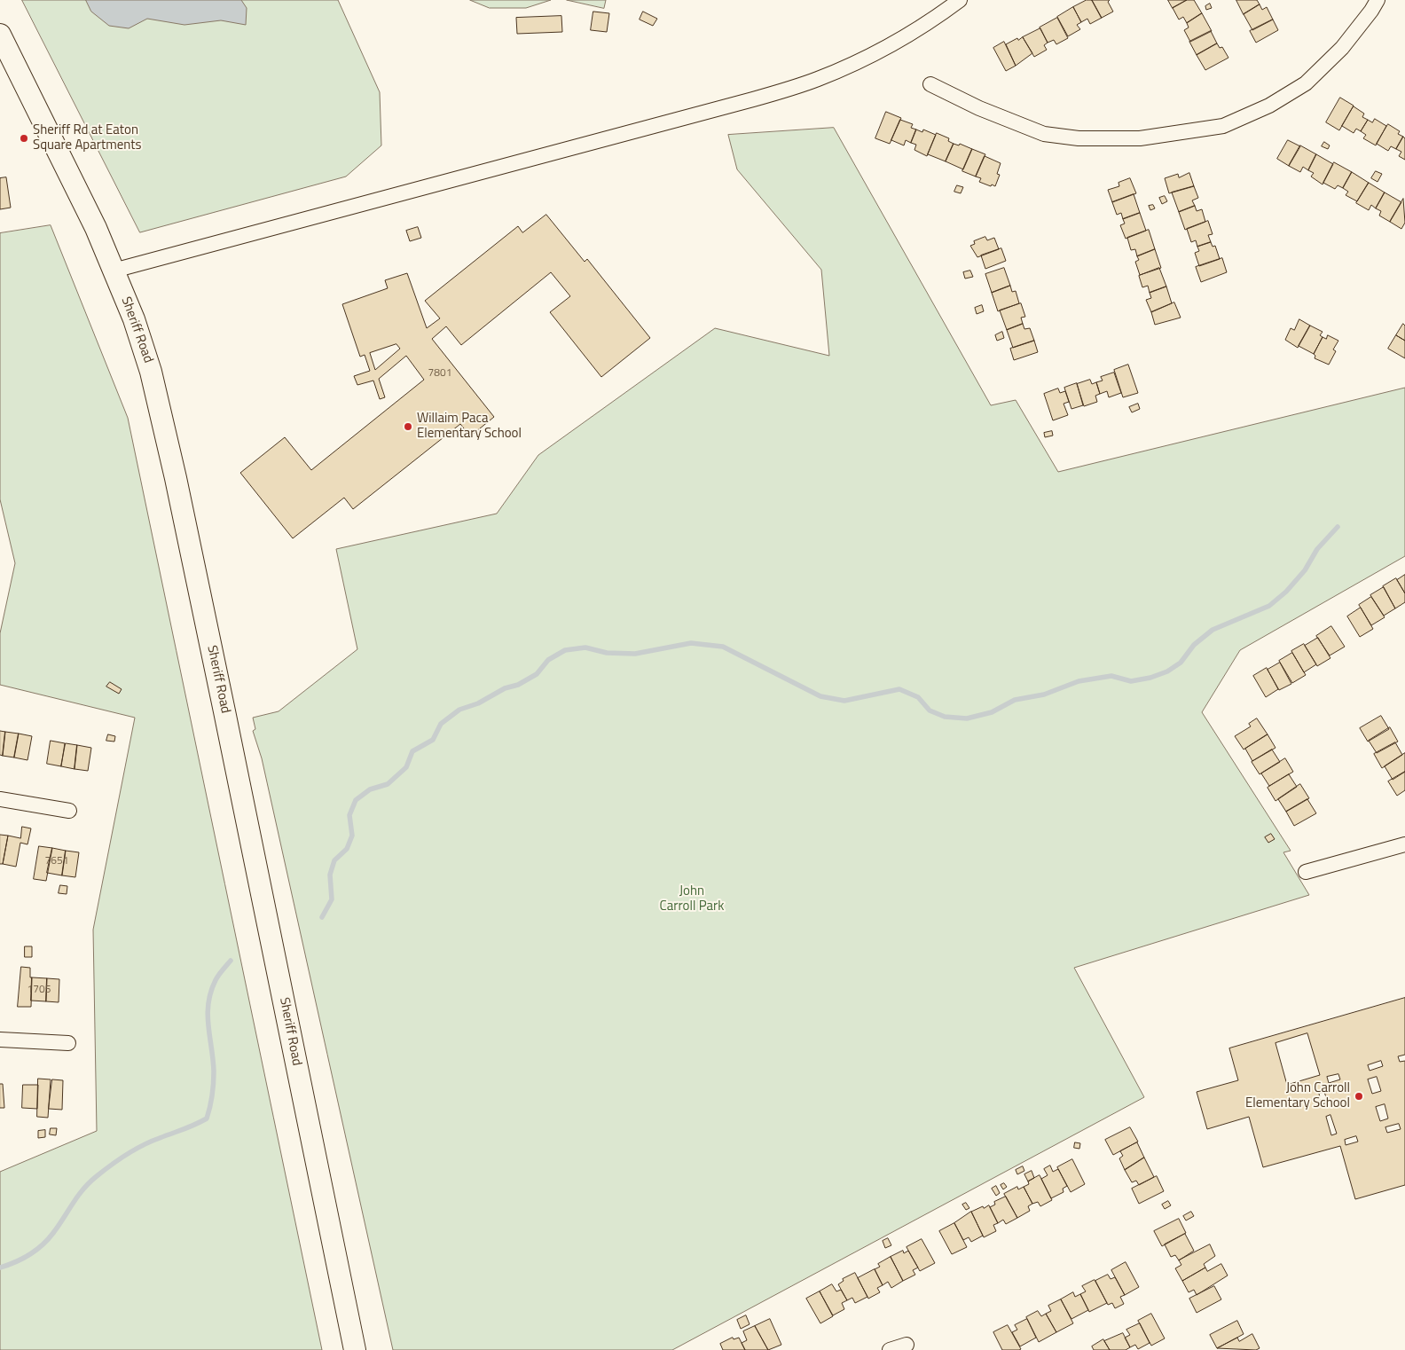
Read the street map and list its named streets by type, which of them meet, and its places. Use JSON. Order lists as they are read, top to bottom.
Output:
{
  "streets": {
    "main road": ["Sheriff Road"]
  },
  "parks": ["John Carroll Park"],
  "places": ["Sheriff Rd at Eaton Square Apartments", "Willaim Paca Elementary School", "John Carroll Elementary School"],
  "house_numbers": ["7801", "7651", "1705"]
}
